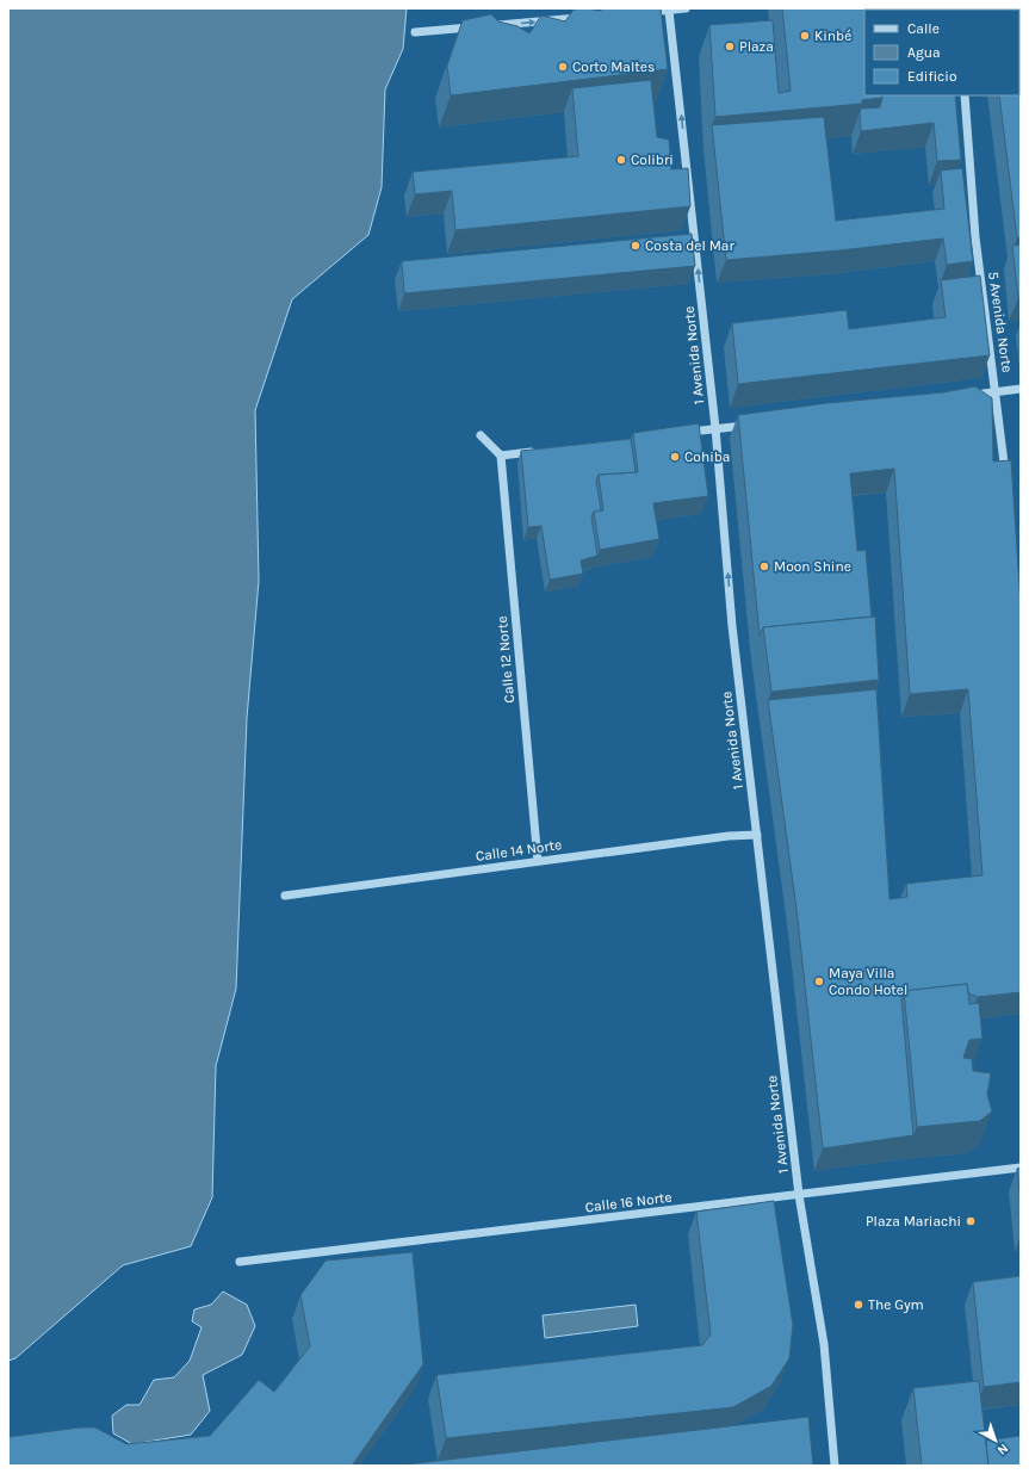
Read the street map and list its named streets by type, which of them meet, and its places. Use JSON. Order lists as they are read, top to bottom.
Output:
{
  "streets": {
    "street": [
      "5 Avenida Norte",
      "1 Avenida Norte",
      "Calle 12 Norte",
      "Calle 14 Norte",
      "Calle 16 Norte"
    ]
  },
  "crossings": [
    ["1 Avenida Norte", "Calle 14 Norte"],
    ["1 Avenida Norte", "Calle 16 Norte"],
    ["Calle 12 Norte", "Calle 14 Norte"]
  ],
  "one_way": ["1 Avenida Norte"],
  "places": [
    "Kinbé",
    "Plaza",
    "Corto Maltes",
    "Colibri",
    "Costa del Mar",
    "Cohiba",
    "Moon Shine",
    "Maya Villa Condo Hotel",
    "Plaza Mariachi",
    "The Gym"
  ],
  "legend": ["Calle", "Agua", "Edificio"],
  "north": "bottom right"
}
